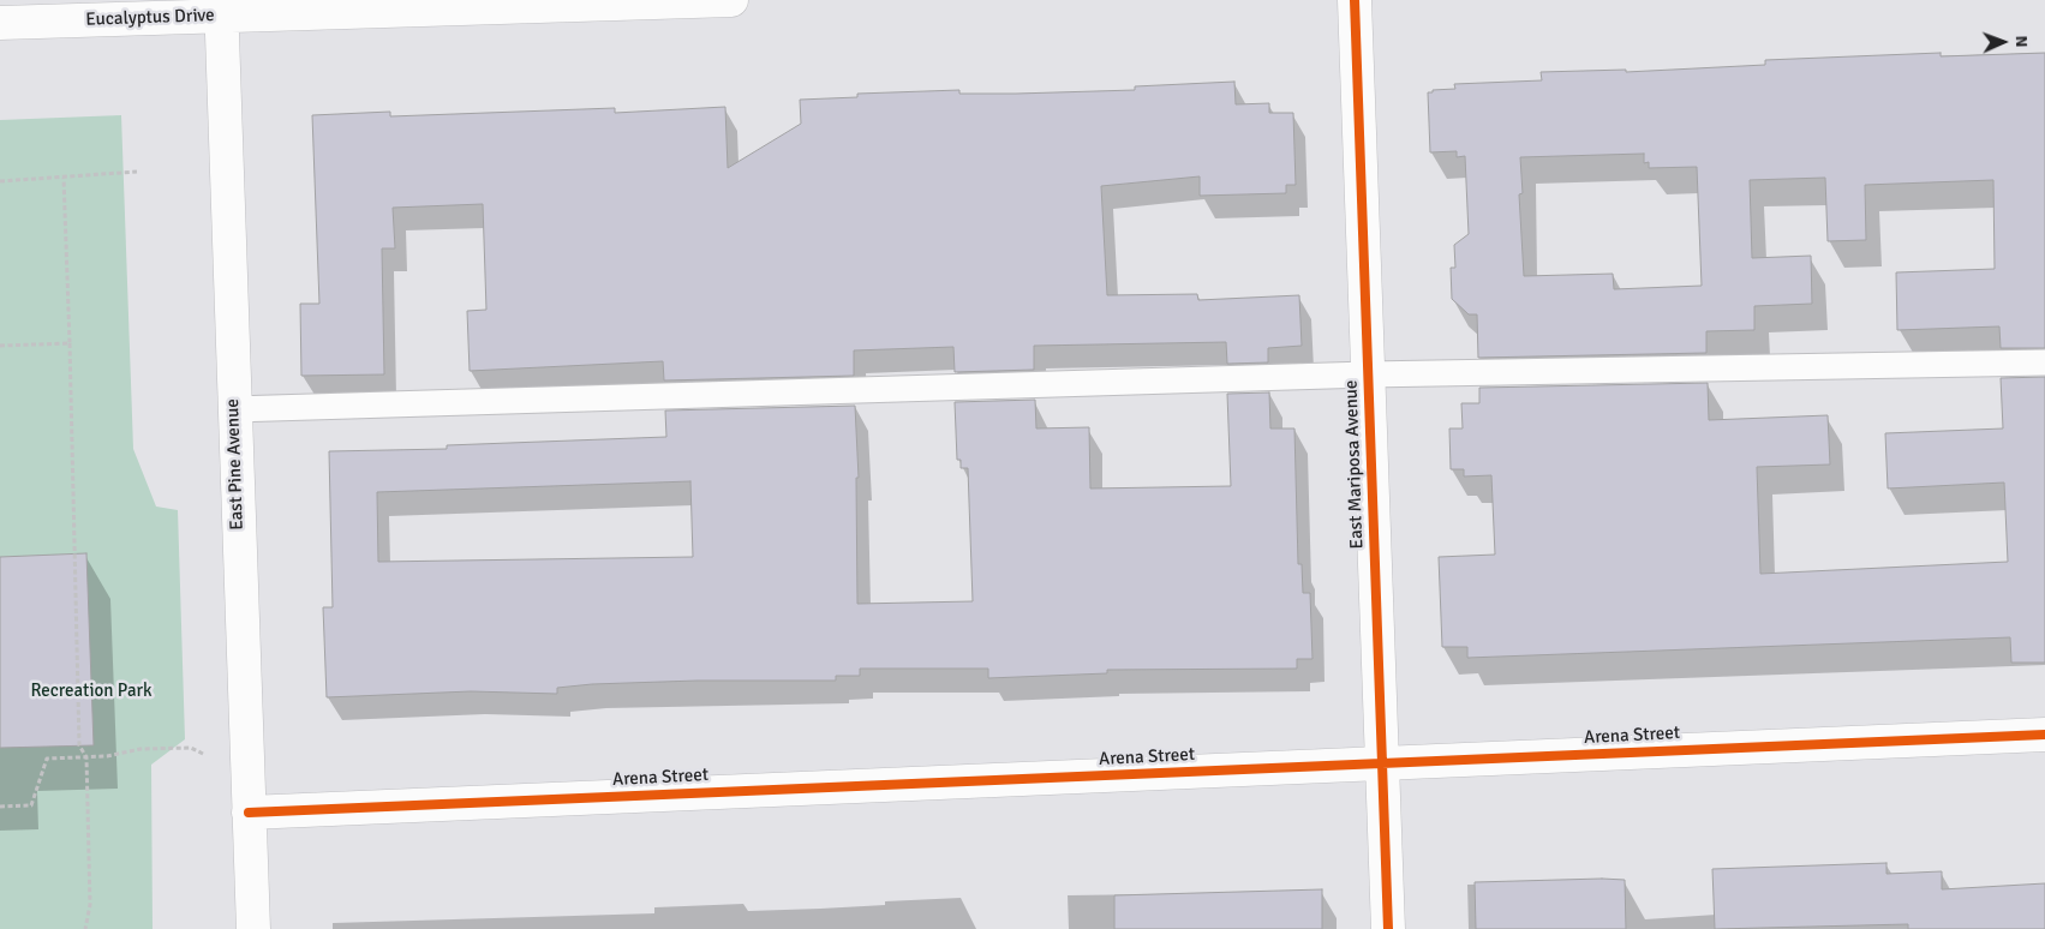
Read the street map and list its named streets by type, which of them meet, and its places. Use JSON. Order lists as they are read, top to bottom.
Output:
{
  "streets": {
    "street": [
      "Eucalyptus Drive",
      "East Pine Avenue",
      "East Mariposa Avenue",
      "Arena Street"
    ]
  },
  "crossings": [
    ["Eucalyptus Drive", "East Pine Avenue"],
    ["East Pine Avenue", "Arena Street"],
    ["East Mariposa Avenue", "Arena Street"]
  ],
  "parks": ["Recreation Park"],
  "north": "right"
}
